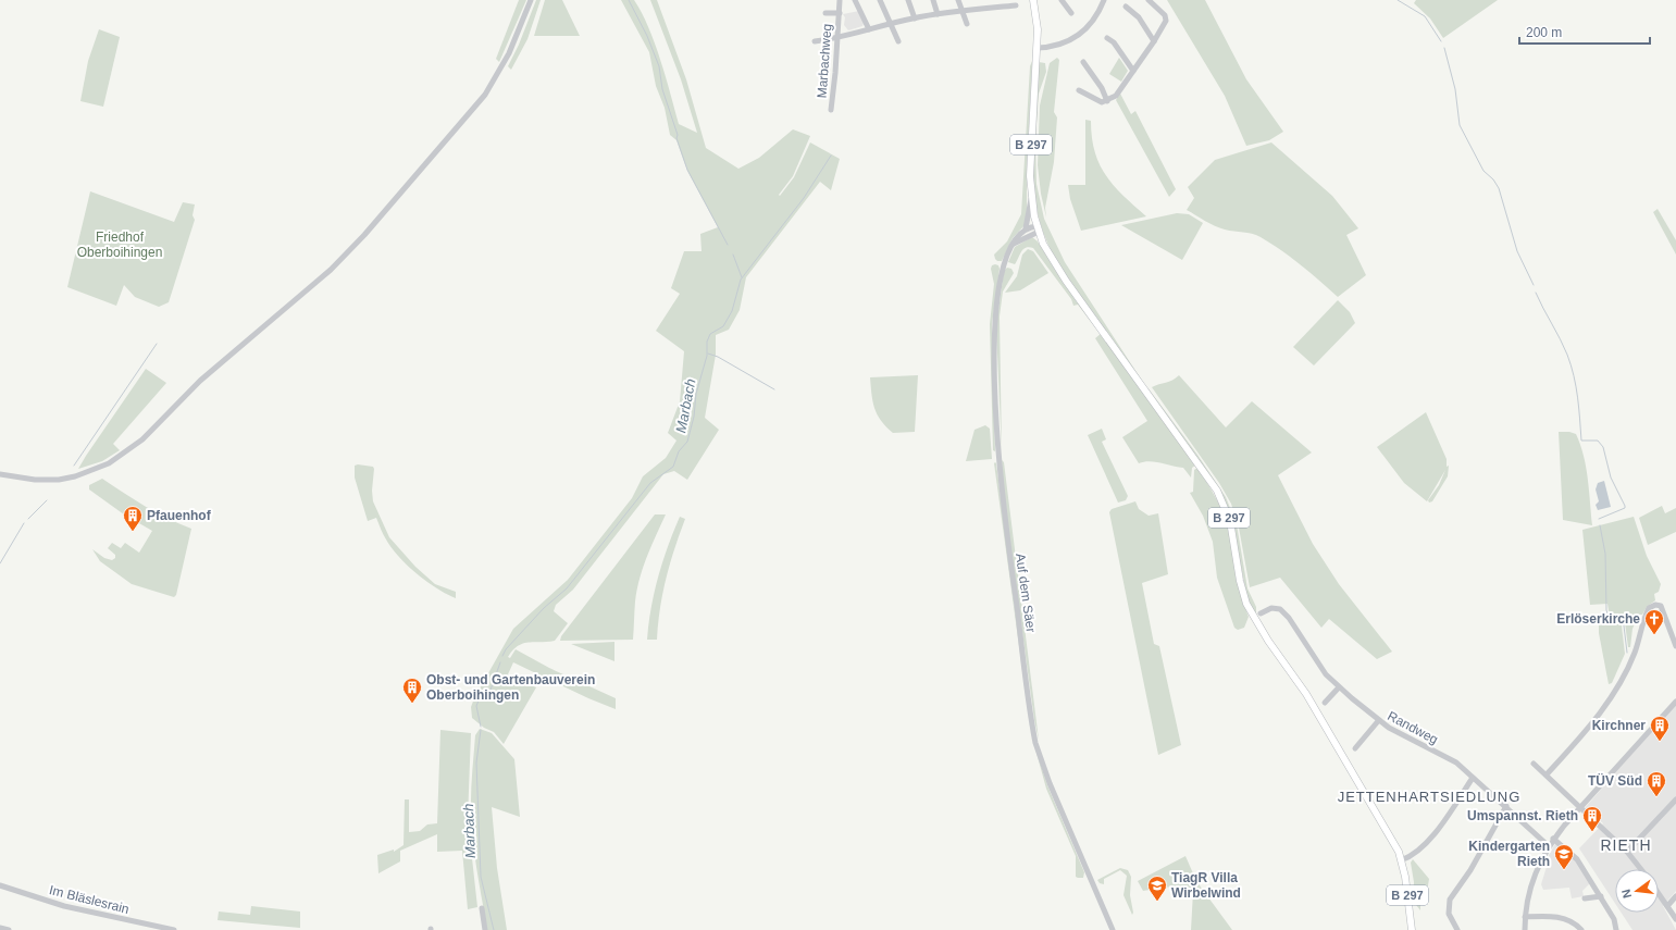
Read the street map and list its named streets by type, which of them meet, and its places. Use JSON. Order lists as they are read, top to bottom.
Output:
{
  "streets": {
    "main road": ["B 297"],
    "street": [
      "Marbachweg",
      "Auf dem Säer",
      "Randweg",
      "Im Bläslesrain"
    ]
  },
  "crossings": [
    ["B 297", "Auf dem Säer"]
  ],
  "districts": ["JETTENHARTSIEDLUNG", "RIETH"],
  "water": ["Marbach"],
  "parks": ["Friedhof Oberboihingen"],
  "places": {
    "building": [
      "Pfauenhof",
      "Obst- und Gartenbauverein Oberboihingen",
      "Kirchner",
      "TÜV Süd",
      "Umspannst. Rieth"
    ],
    "church": ["Erlöserkirche"],
    "school or university": ["Kindergarten Rieth", "TiagR Villa Wirbelwind"]
  },
  "scale_bar": "200 m",
  "north": "left"
}
